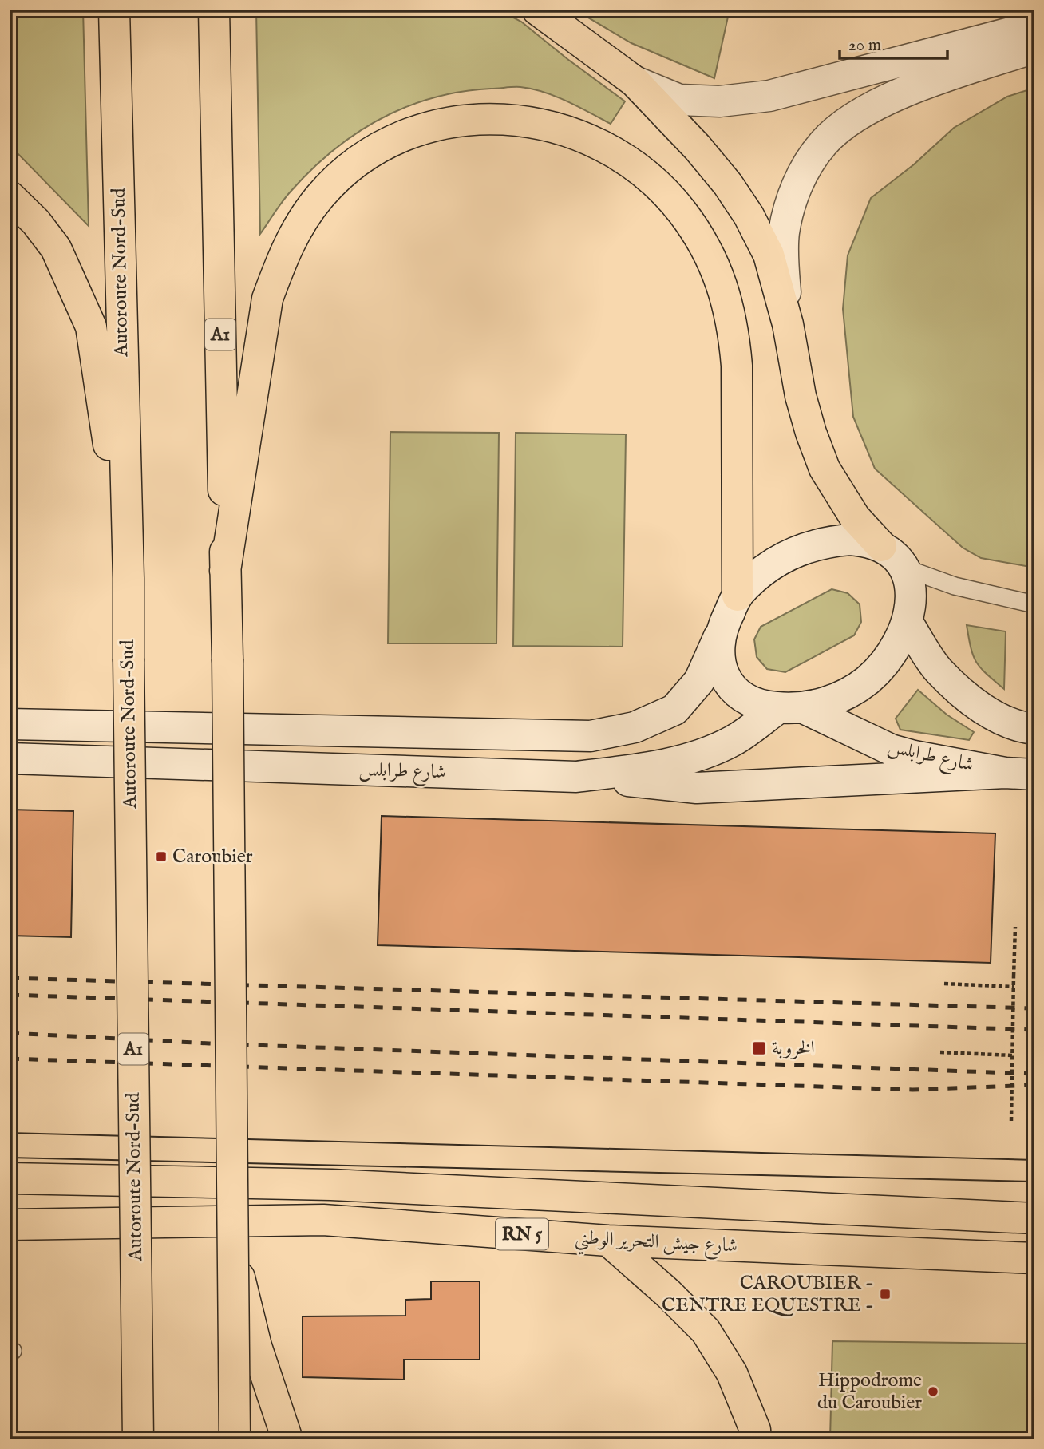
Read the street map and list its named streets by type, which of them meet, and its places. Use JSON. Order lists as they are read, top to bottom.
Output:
{
  "streets": {
    "highway": [
      "Autoroute Nord-Sud",
      "A1",
      "RN 5",
      "شارع جيش التحرير الوطني"
    ],
    "main road": ["شارع طرابلس"]
  },
  "places": {
    "transit": ["Caroubier", "الخروبة", "CAROUBIER - CENTRE EQUESTRE -"],
    "other": ["Hippodrome du Caroubier"]
  },
  "scale_bar": "20 m"
}
